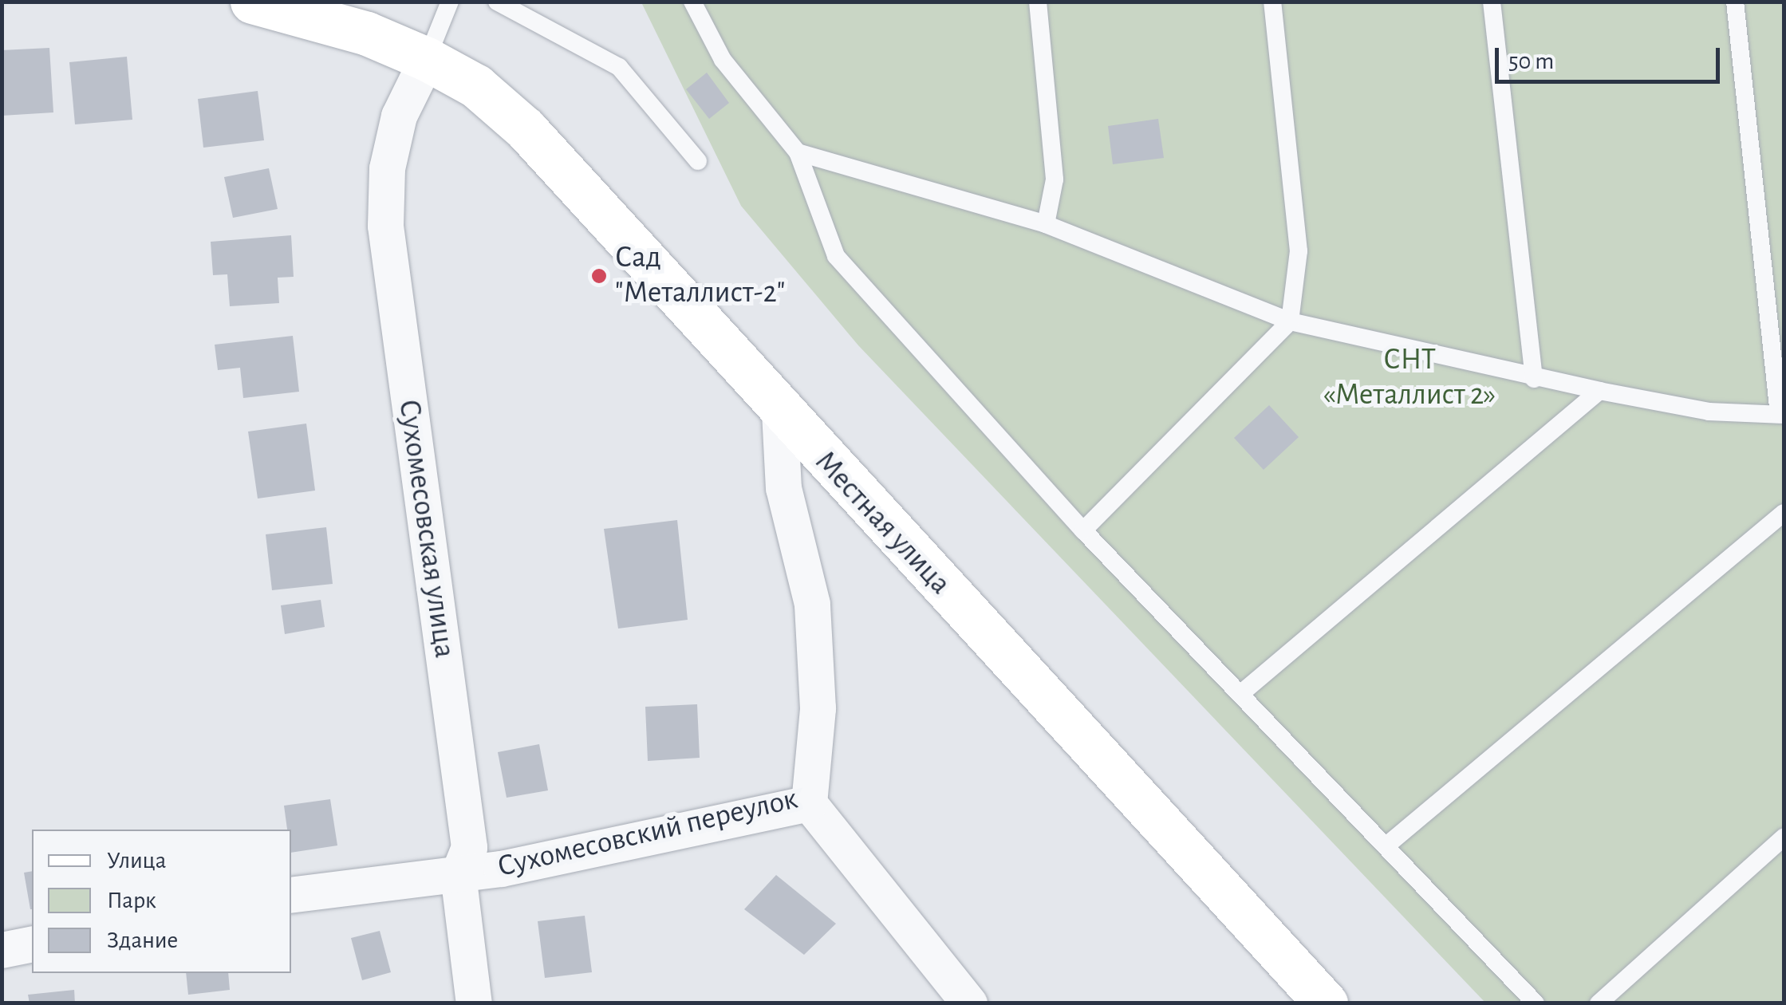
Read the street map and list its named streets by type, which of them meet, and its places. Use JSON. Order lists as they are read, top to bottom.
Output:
{
  "streets": {
    "main road": ["Местная улица"],
    "street": ["Сухомесовская улица", "Сухомесовский переулок"]
  },
  "crossings": [
    ["Местная улица", "Сухомесовская улица"],
    ["Местная улица", "Сухомесовский переулок"],
    ["Сухомесовская улица", "Сухомесовский переулок"]
  ],
  "parks": ["СНТ «Металлист 2»"],
  "places": ["Сад \"Металлист-2\""],
  "legend": ["Улица", "Парк", "Здание"],
  "scale_bar": "50 m"
}
